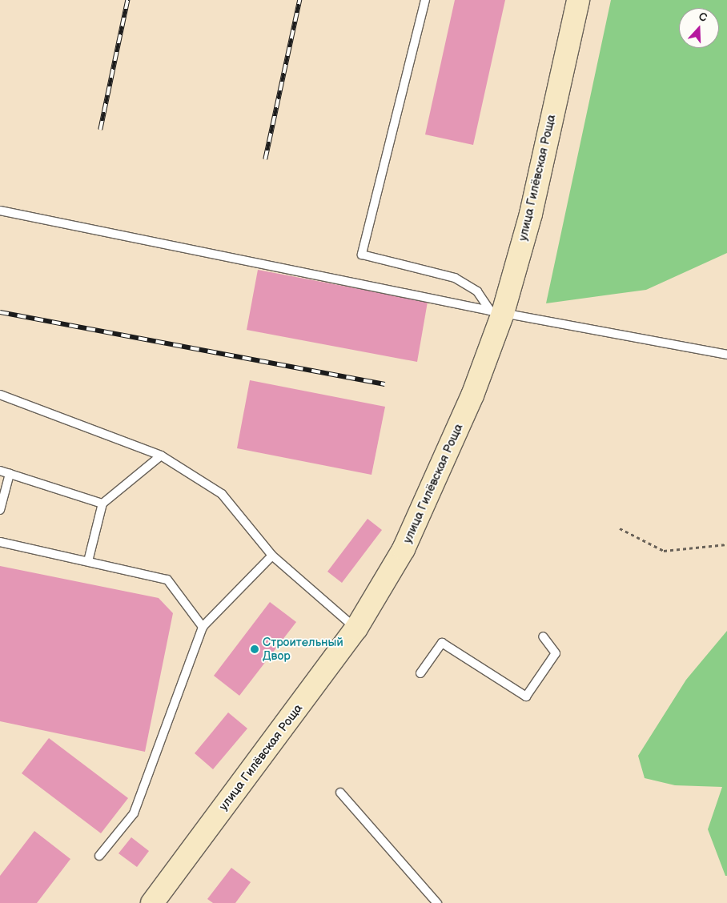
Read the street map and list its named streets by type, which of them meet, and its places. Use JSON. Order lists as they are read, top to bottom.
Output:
{
  "streets": {
    "street": ["улица Гилёвская Роща"]
  },
  "places": ["Строительный Двор"],
  "north": "top"
}
